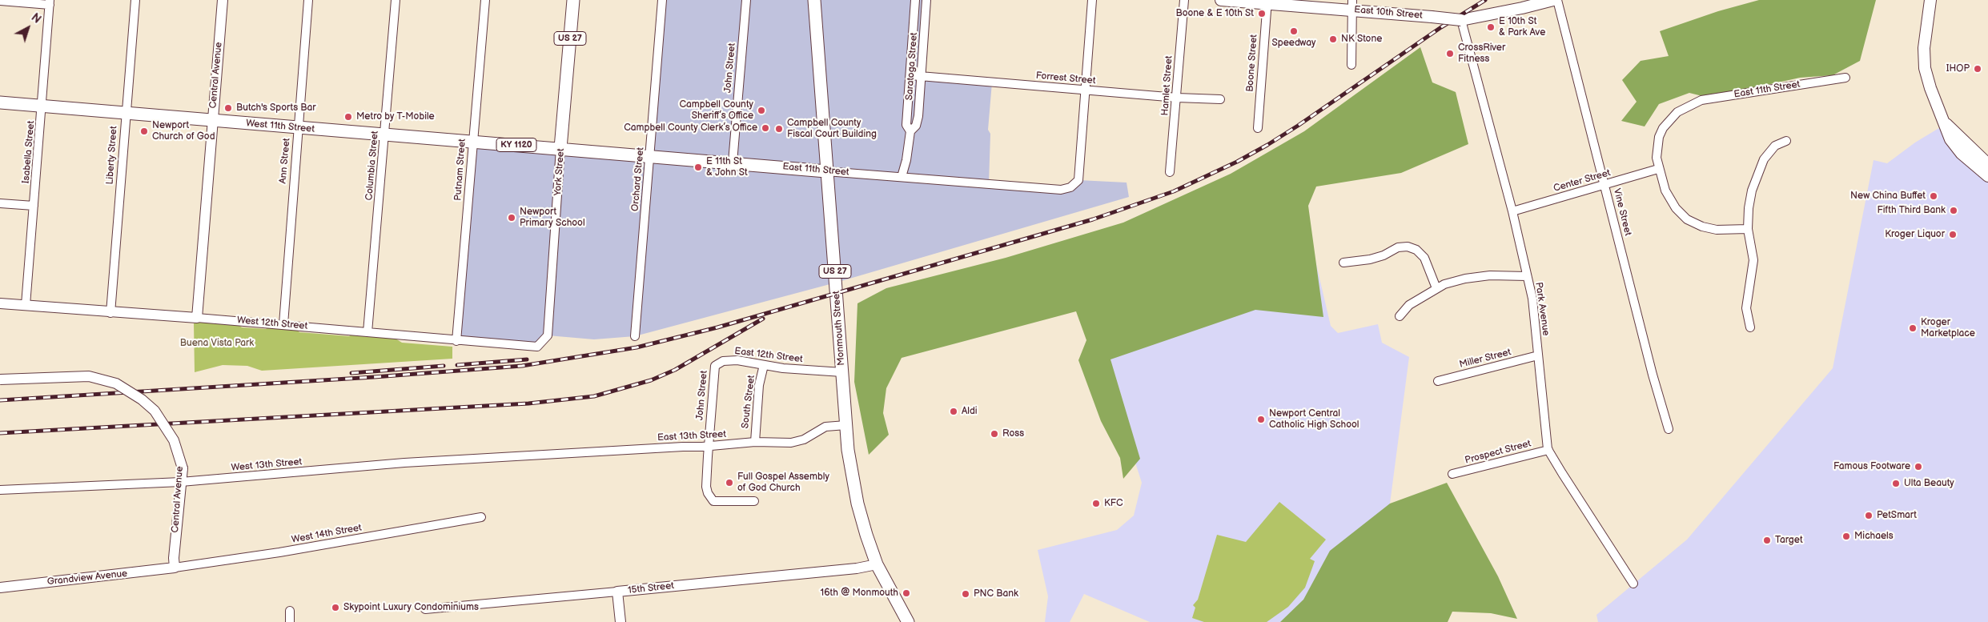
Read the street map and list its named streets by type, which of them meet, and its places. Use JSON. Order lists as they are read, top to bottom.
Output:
{
  "streets": {
    "main road": [
      "East 10th Street",
      "US 27",
      "East 11th Street",
      "West 11th Street",
      "KY 1120",
      "York Street",
      "Monmouth Street"
    ],
    "street": [
      "Boone Street",
      "Saratoga Street",
      "John Street",
      "Central Avenue",
      "Forrest Street",
      "Hamlet Street",
      "Isabella Street",
      "Liberty Street",
      "Ann Street",
      "Columbia Street",
      "Putnam Street",
      "Orchard Street",
      "Center Street",
      "Vine Street",
      "Park Avenue",
      "West 12th Street",
      "East 12th Street",
      "Miller Street",
      "South Street",
      "East 13th Street",
      "Prospect Street",
      "West 13th Street",
      "West 14th Street",
      "Grandview Avenue",
      "15th Street"
    ]
  },
  "crossings": [
    ["East 10th Street", "Boone Street"],
    ["East 10th Street", "Park Avenue"],
    ["Saratoga Street", "Forrest Street"],
    ["Saratoga Street", "East 11th Street"],
    ["John Street", "East 11th Street"],
    ["John Street", "East 12th Street"],
    ["John Street", "East 13th Street"],
    ["Central Avenue", "West 11th Street"],
    ["Central Avenue", "West 12th Street"],
    ["Central Avenue", "West 13th Street"],
    ["Central Avenue", "West 14th Street"],
    ["Central Avenue", "Grandview Avenue"],
    ["Forrest Street", "Hamlet Street"],
    ["Forrest Street", "East 11th Street"],
    ["East 11th Street", "West 11th Street"],
    ["East 11th Street", "York Street"],
    ["East 11th Street", "Orchard Street"],
    ["East 11th Street", "Center Street"],
    ["East 11th Street", "Monmouth Street"],
    ["West 11th Street", "Isabella Street"],
    ["West 11th Street", "Liberty Street"],
    ["West 11th Street", "Ann Street"],
    ["West 11th Street", "Columbia Street"],
    ["West 11th Street", "Putnam Street"],
    ["West 11th Street", "York Street"],
    ["Isabella Street", "West 12th Street"],
    ["Liberty Street", "West 12th Street"],
    ["Ann Street", "West 12th Street"],
    ["Columbia Street", "West 12th Street"],
    ["Putnam Street", "West 12th Street"],
    ["York Street", "West 12th Street"],
    ["Center Street", "Vine Street"],
    ["Center Street", "Park Avenue"],
    ["Park Avenue", "Miller Street"],
    ["Park Avenue", "Prospect Street"],
    ["Monmouth Street", "East 12th Street"],
    ["Monmouth Street", "East 13th Street"],
    ["Monmouth Street", "15th Street"],
    ["East 12th Street", "South Street"],
    ["South Street", "East 13th Street"],
    ["East 13th Street", "West 13th Street"],
    ["West 14th Street", "Grandview Avenue"]
  ],
  "parks": ["Buena Vista Park"],
  "places": [
    "Boone & E 10th St",
    "E 10th St & Park Ave",
    "Speedway",
    "NK Stone",
    "CrossRiver Fitness",
    "IHOP",
    "Butch's Sports Bar",
    "Campbell County Sheriff’s Office",
    "Metro by T-Mobile",
    "Campbell County Clerk’s Office",
    "Campbell County Fiscal Court Building",
    "Newport Church of God",
    "E 11th St & John St",
    "New China Buffet",
    "Fifth Third Bank",
    "Newport Primary School",
    "Kroger Liquor",
    "Kroger Marketplace",
    "Aldi",
    "Newport Central Catholic High School",
    "Ross",
    "Famous Footware",
    "Full Gospel Assembly of God Church",
    "Ulta Beauty",
    "KFC",
    "PetSmart",
    "Michaels",
    "Target",
    "16th @ Monmouth",
    "PNC Bank",
    "Skypoint Luxury Condominiums"
  ],
  "north": "top right"
}
